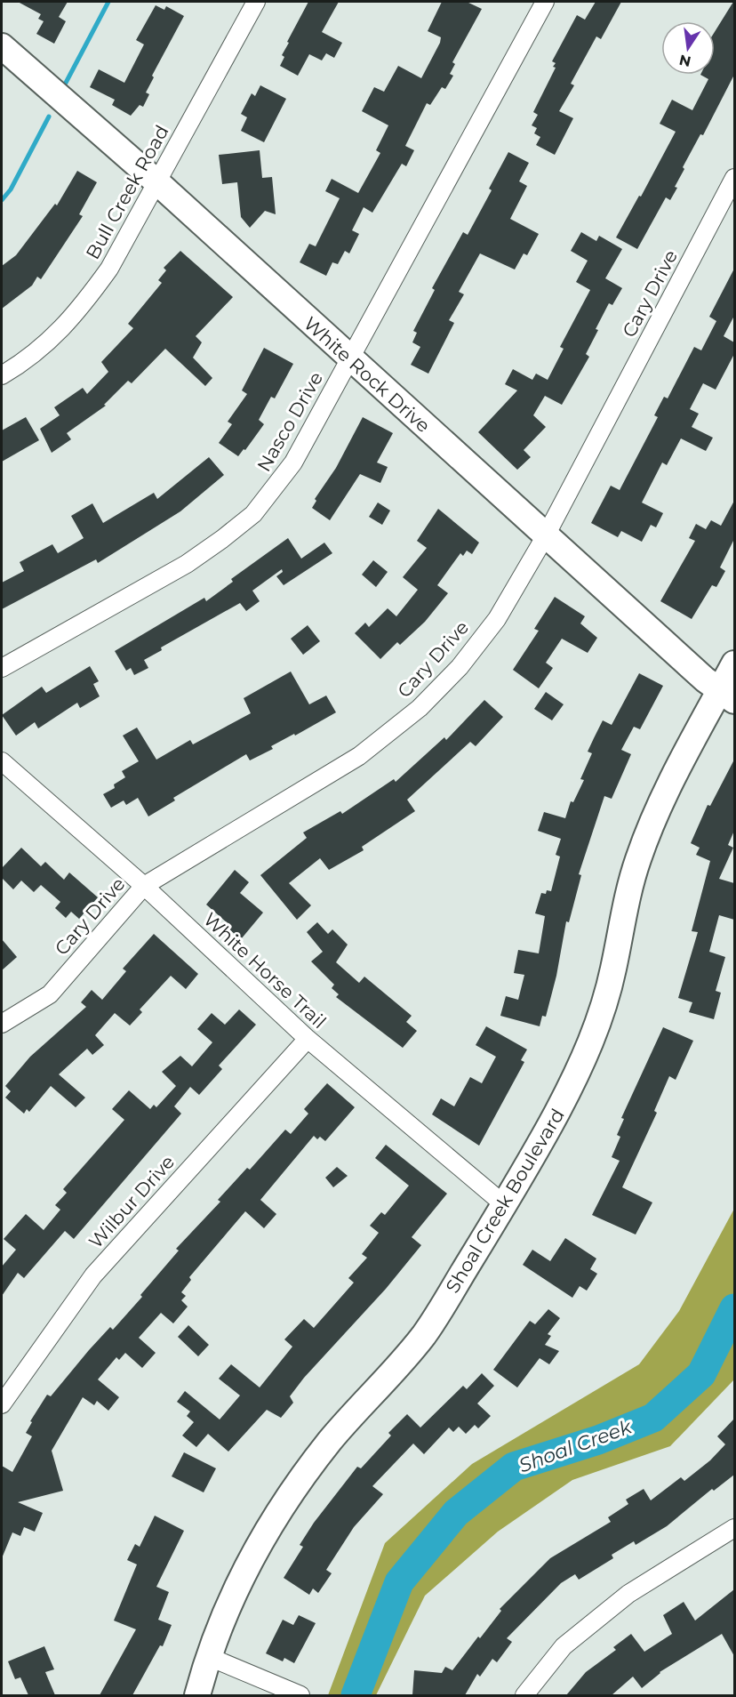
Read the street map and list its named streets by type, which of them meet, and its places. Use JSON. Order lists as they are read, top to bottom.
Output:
{
  "streets": {
    "street": [
      "Bull Creek Road",
      "Cary Drive",
      "White Rock Drive",
      "Nasco Drive",
      "White Horse Trail",
      "Shoal Creek Boulevard",
      "Wilbur Drive"
    ]
  },
  "crossings": [
    ["Bull Creek Road", "White Rock Drive"],
    ["Cary Drive", "White Rock Drive"],
    ["Cary Drive", "White Horse Trail"],
    ["White Rock Drive", "Nasco Drive"],
    ["White Rock Drive", "Shoal Creek Boulevard"],
    ["White Horse Trail", "Shoal Creek Boulevard"],
    ["White Horse Trail", "Wilbur Drive"]
  ],
  "water": ["Shoal Creek"],
  "north": "bottom"
}
